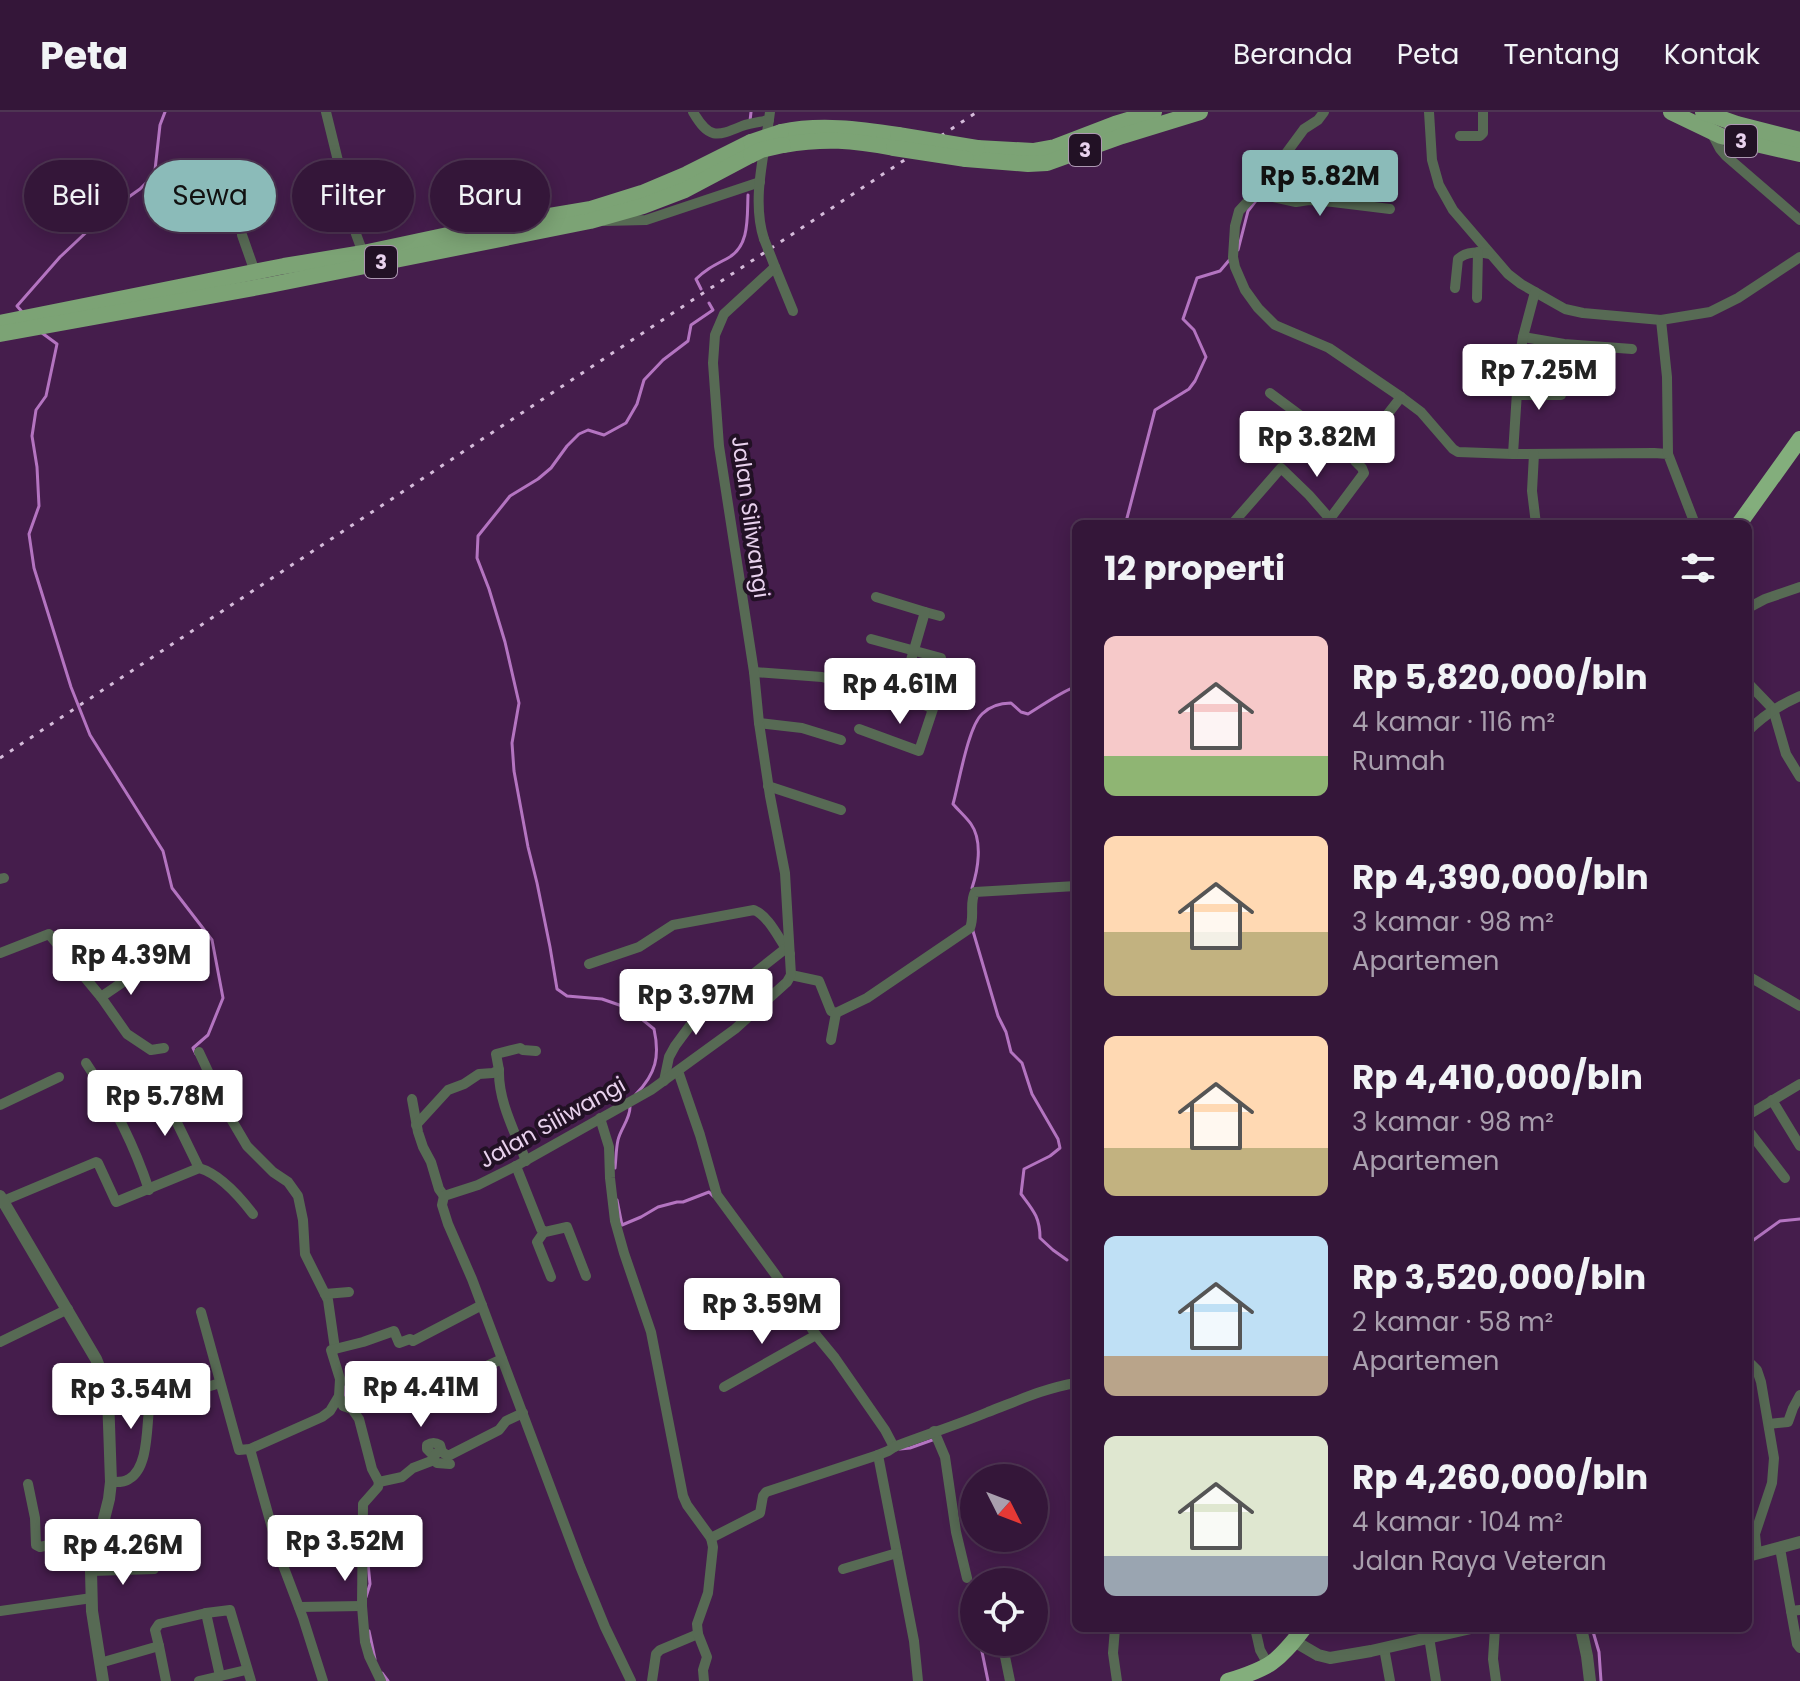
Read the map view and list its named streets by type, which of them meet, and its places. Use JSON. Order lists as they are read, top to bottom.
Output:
{
  "streets": {
    "main road": ["3"],
    "street": ["Jalan Siliwangi"]
  },
  "north": "bottom right",
  "page": {
    "header": "Peta",
    "nav": [
      "Beranda",
      "Peta",
      "Tentang",
      "Kontak"
    ],
    "price": [
      "Rp 5.82M",
      "Rp 7.25M",
      "Rp 3.82M",
      "Rp 4.61M",
      "Rp 4.39M",
      "Rp 3.97M",
      "Rp 5.78M",
      "Rp 3.59M",
      "Rp 4.41M",
      "Rp 3.54M",
      "Rp 3.52M",
      "Rp 4.26M"
    ],
    "chip": [
      "Beli",
      "Sewa",
      "Filter",
      "Baru"
    ],
    "heading": "12 properti",
    "list": [
      {
        "name": "Rp 5,820,000/bln",
        "note": "4 kamar · 116 m² · Rumah"
      },
      {
        "name": "Rp 4,390,000/bln",
        "note": "3 kamar · 98 m² · Apartemen"
      },
      {
        "name": "Rp 4,410,000/bln",
        "note": "3 kamar · 98 m² · Apartemen"
      },
      {
        "name": "Rp 3,520,000/bln",
        "note": "2 kamar · 58 m² · Apartemen"
      },
      {
        "name": "Rp 4,260,000/bln",
        "note": "4 kamar · 104 m² · Jalan Raya Veteran"
      }
    ]
  }
}
